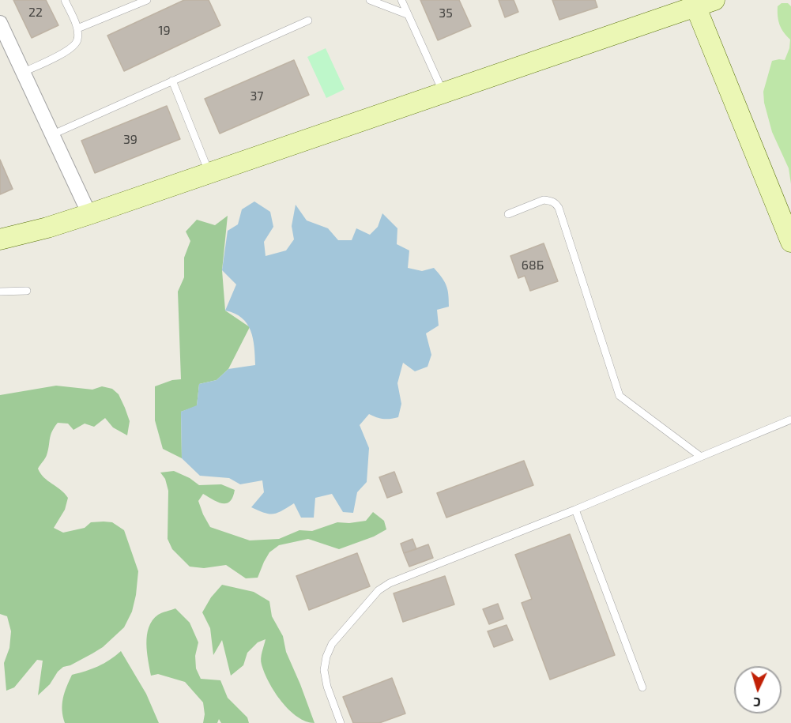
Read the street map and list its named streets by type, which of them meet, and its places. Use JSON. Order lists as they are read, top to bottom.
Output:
{
  "house_numbers": [
    "22",
    "35",
    "19",
    "37",
    "39",
    "68Б"
  ],
  "north": "bottom"
}
